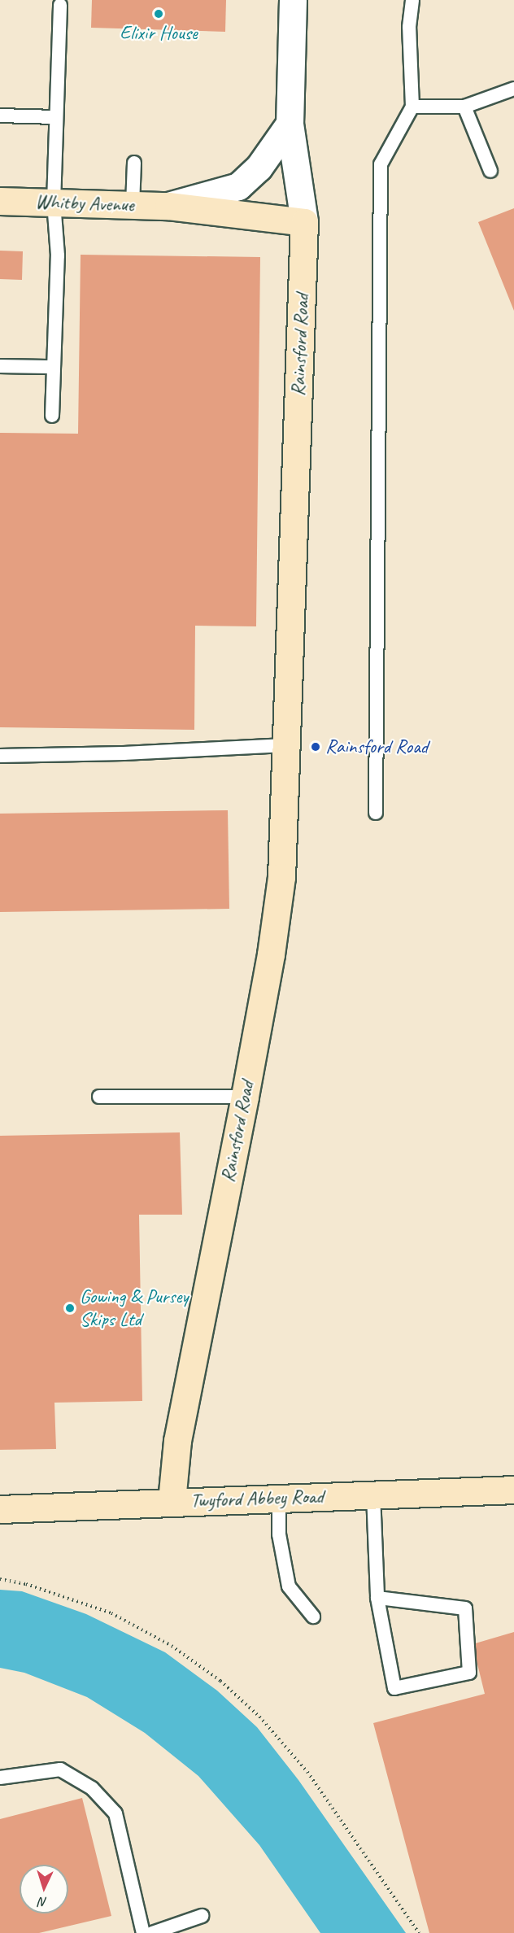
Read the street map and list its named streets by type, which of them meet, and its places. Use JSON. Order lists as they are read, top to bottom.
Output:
{
  "streets": {
    "street": ["Whitby Avenue", "Rainsford Road", "Twyford Abbey Road"]
  },
  "crossings": [
    ["Whitby Avenue", "Rainsford Road"],
    ["Rainsford Road", "Twyford Abbey Road"]
  ],
  "places": ["Elixir House", "Rainsford Road", "Gowing & Pursey Skips Ltd"],
  "north": "bottom"
}
